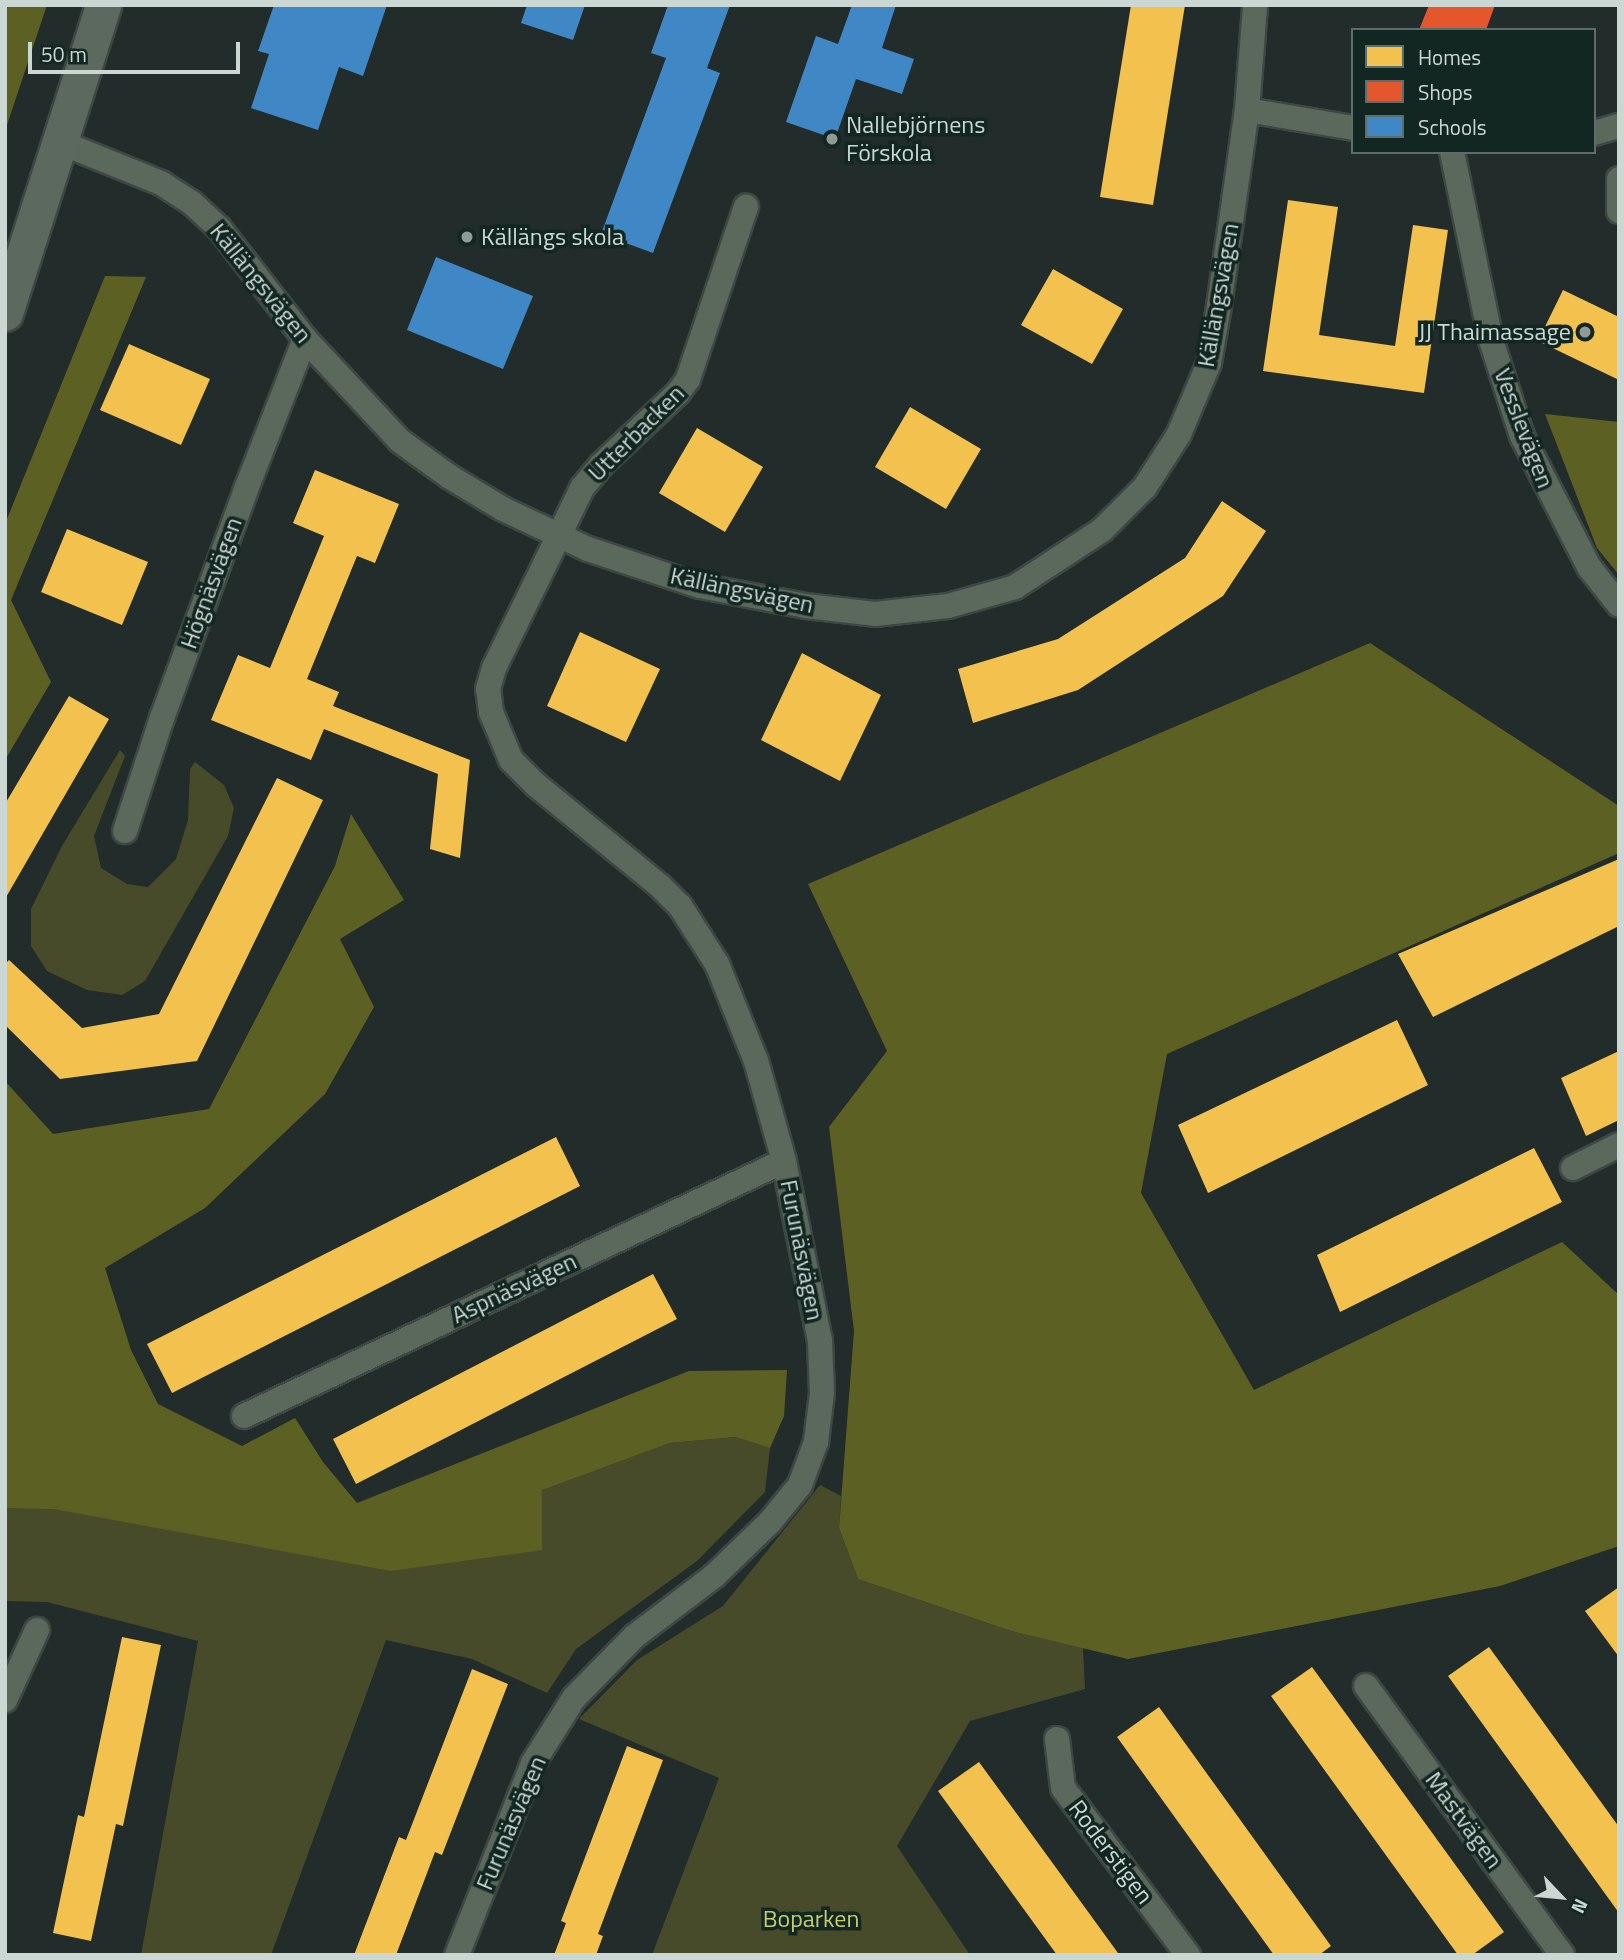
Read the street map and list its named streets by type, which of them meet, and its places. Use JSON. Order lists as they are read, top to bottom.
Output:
{
  "streets": {
    "street": [
      "Källängsvägen",
      "Vesslevägen",
      "Utterbacken",
      "Högnäsvägen",
      "Furunäsvägen",
      "Aspnäsvägen",
      "Mastvägen",
      "Roderstigen"
    ]
  },
  "crossings": [
    ["Källängsvägen", "Utterbacken"],
    ["Källängsvägen", "Högnäsvägen"],
    ["Källängsvägen", "Furunäsvägen"],
    ["Utterbacken", "Furunäsvägen"],
    ["Furunäsvägen", "Aspnäsvägen"]
  ],
  "parks": ["Boparken"],
  "places": ["Nallebjörnens Förskola", "Källängs skola", "JJ Thaimassage"],
  "legend": ["Homes", "Shops", "Schools"],
  "scale_bar": "50 m",
  "north": "bottom right"
}
